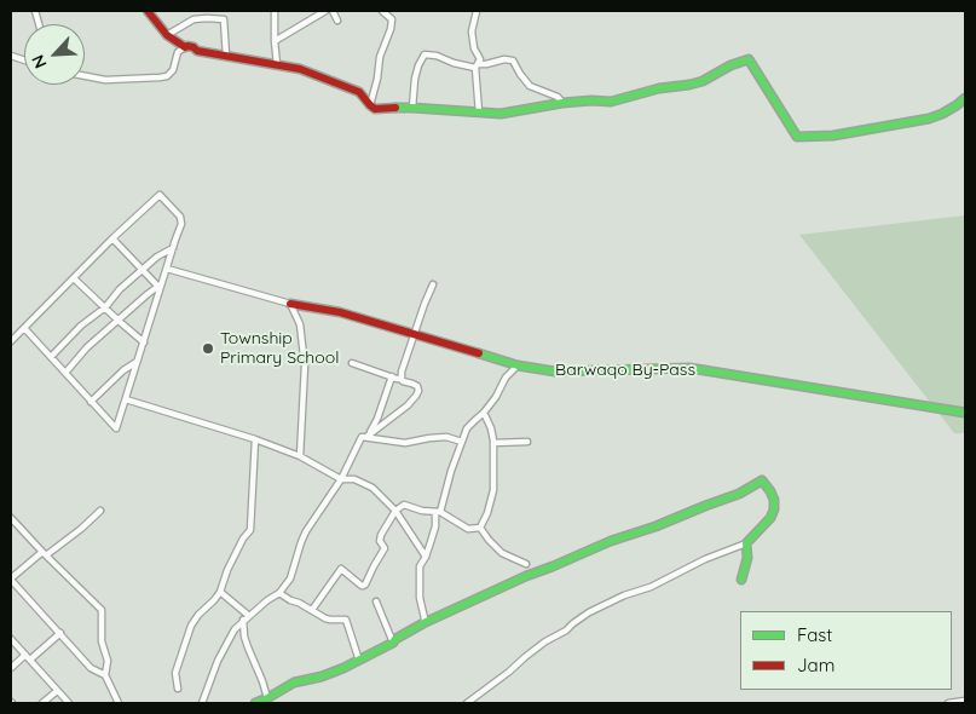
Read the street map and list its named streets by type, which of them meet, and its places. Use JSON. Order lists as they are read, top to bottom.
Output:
{
  "streets": {
    "main road": ["Barwaqo By-Pass"]
  },
  "places": ["Township Primary School"],
  "legend": ["Fast", "Jam"],
  "north": "bottom left"
}
